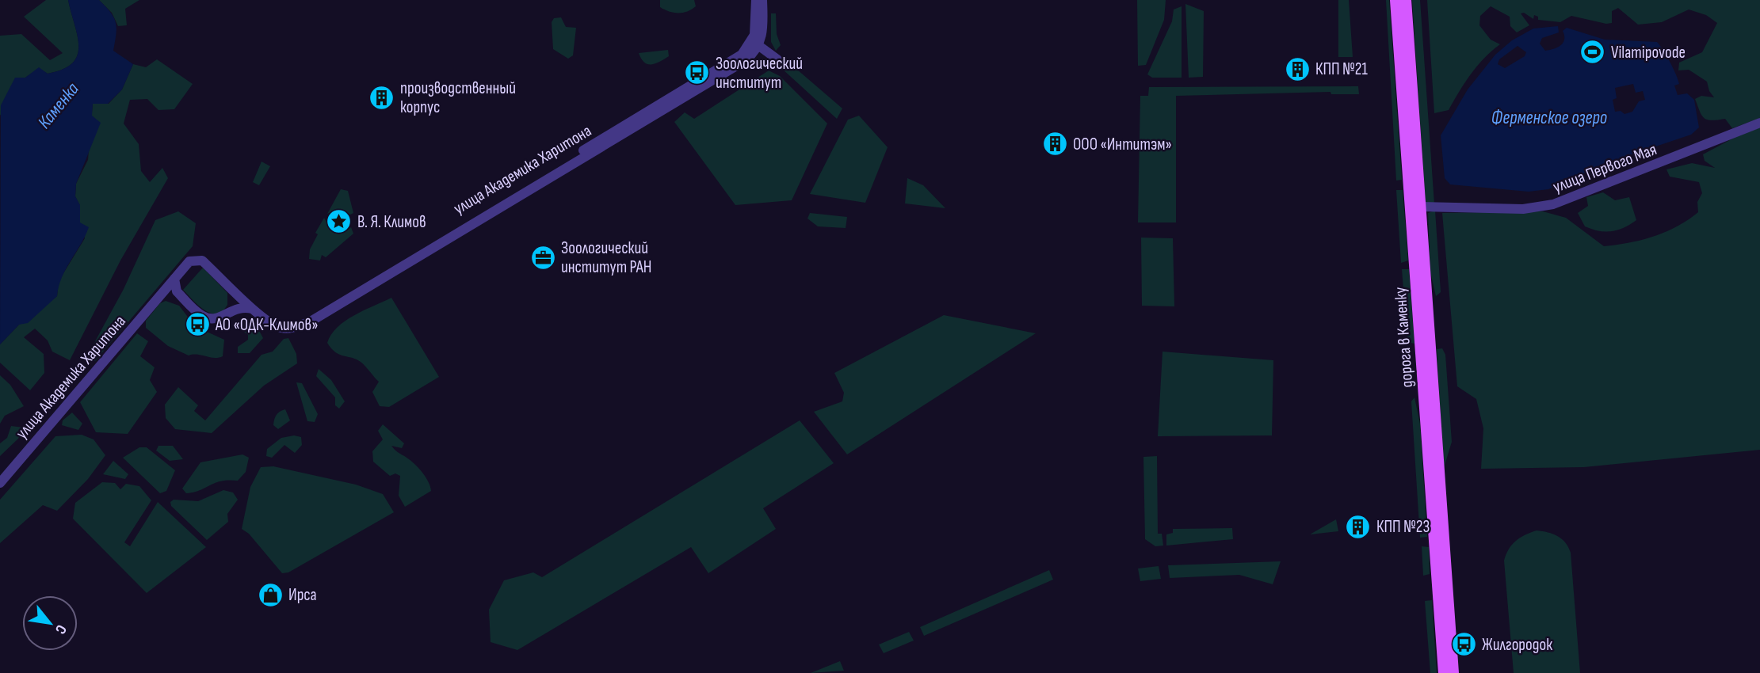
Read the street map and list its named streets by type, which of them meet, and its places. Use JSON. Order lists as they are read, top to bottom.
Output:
{
  "streets": {
    "main road": ["дорога в Каменку"],
    "street": ["улица Первого Мая", "улица Академика Харитона"]
  },
  "crossings": [
    ["улица Первого Мая", "дорога в Каменку"]
  ],
  "water": ["Каменка", "Ферменское озеро"],
  "places": {
    "sports": ["Vilamipovode"],
    "building": [
      "КПП №21",
      "производственный корпус",
      "ООО «Интитэм»",
      "КПП №23"
    ],
    "bus stop": ["Зоологический институт", "АО «ОДК-Климов»", "Жилгородок"],
    "place": ["В. Я. Климов"],
    "office": ["Зоологический институт РАН"],
    "shop": ["Ирса"]
  },
  "north": "bottom right"
}
